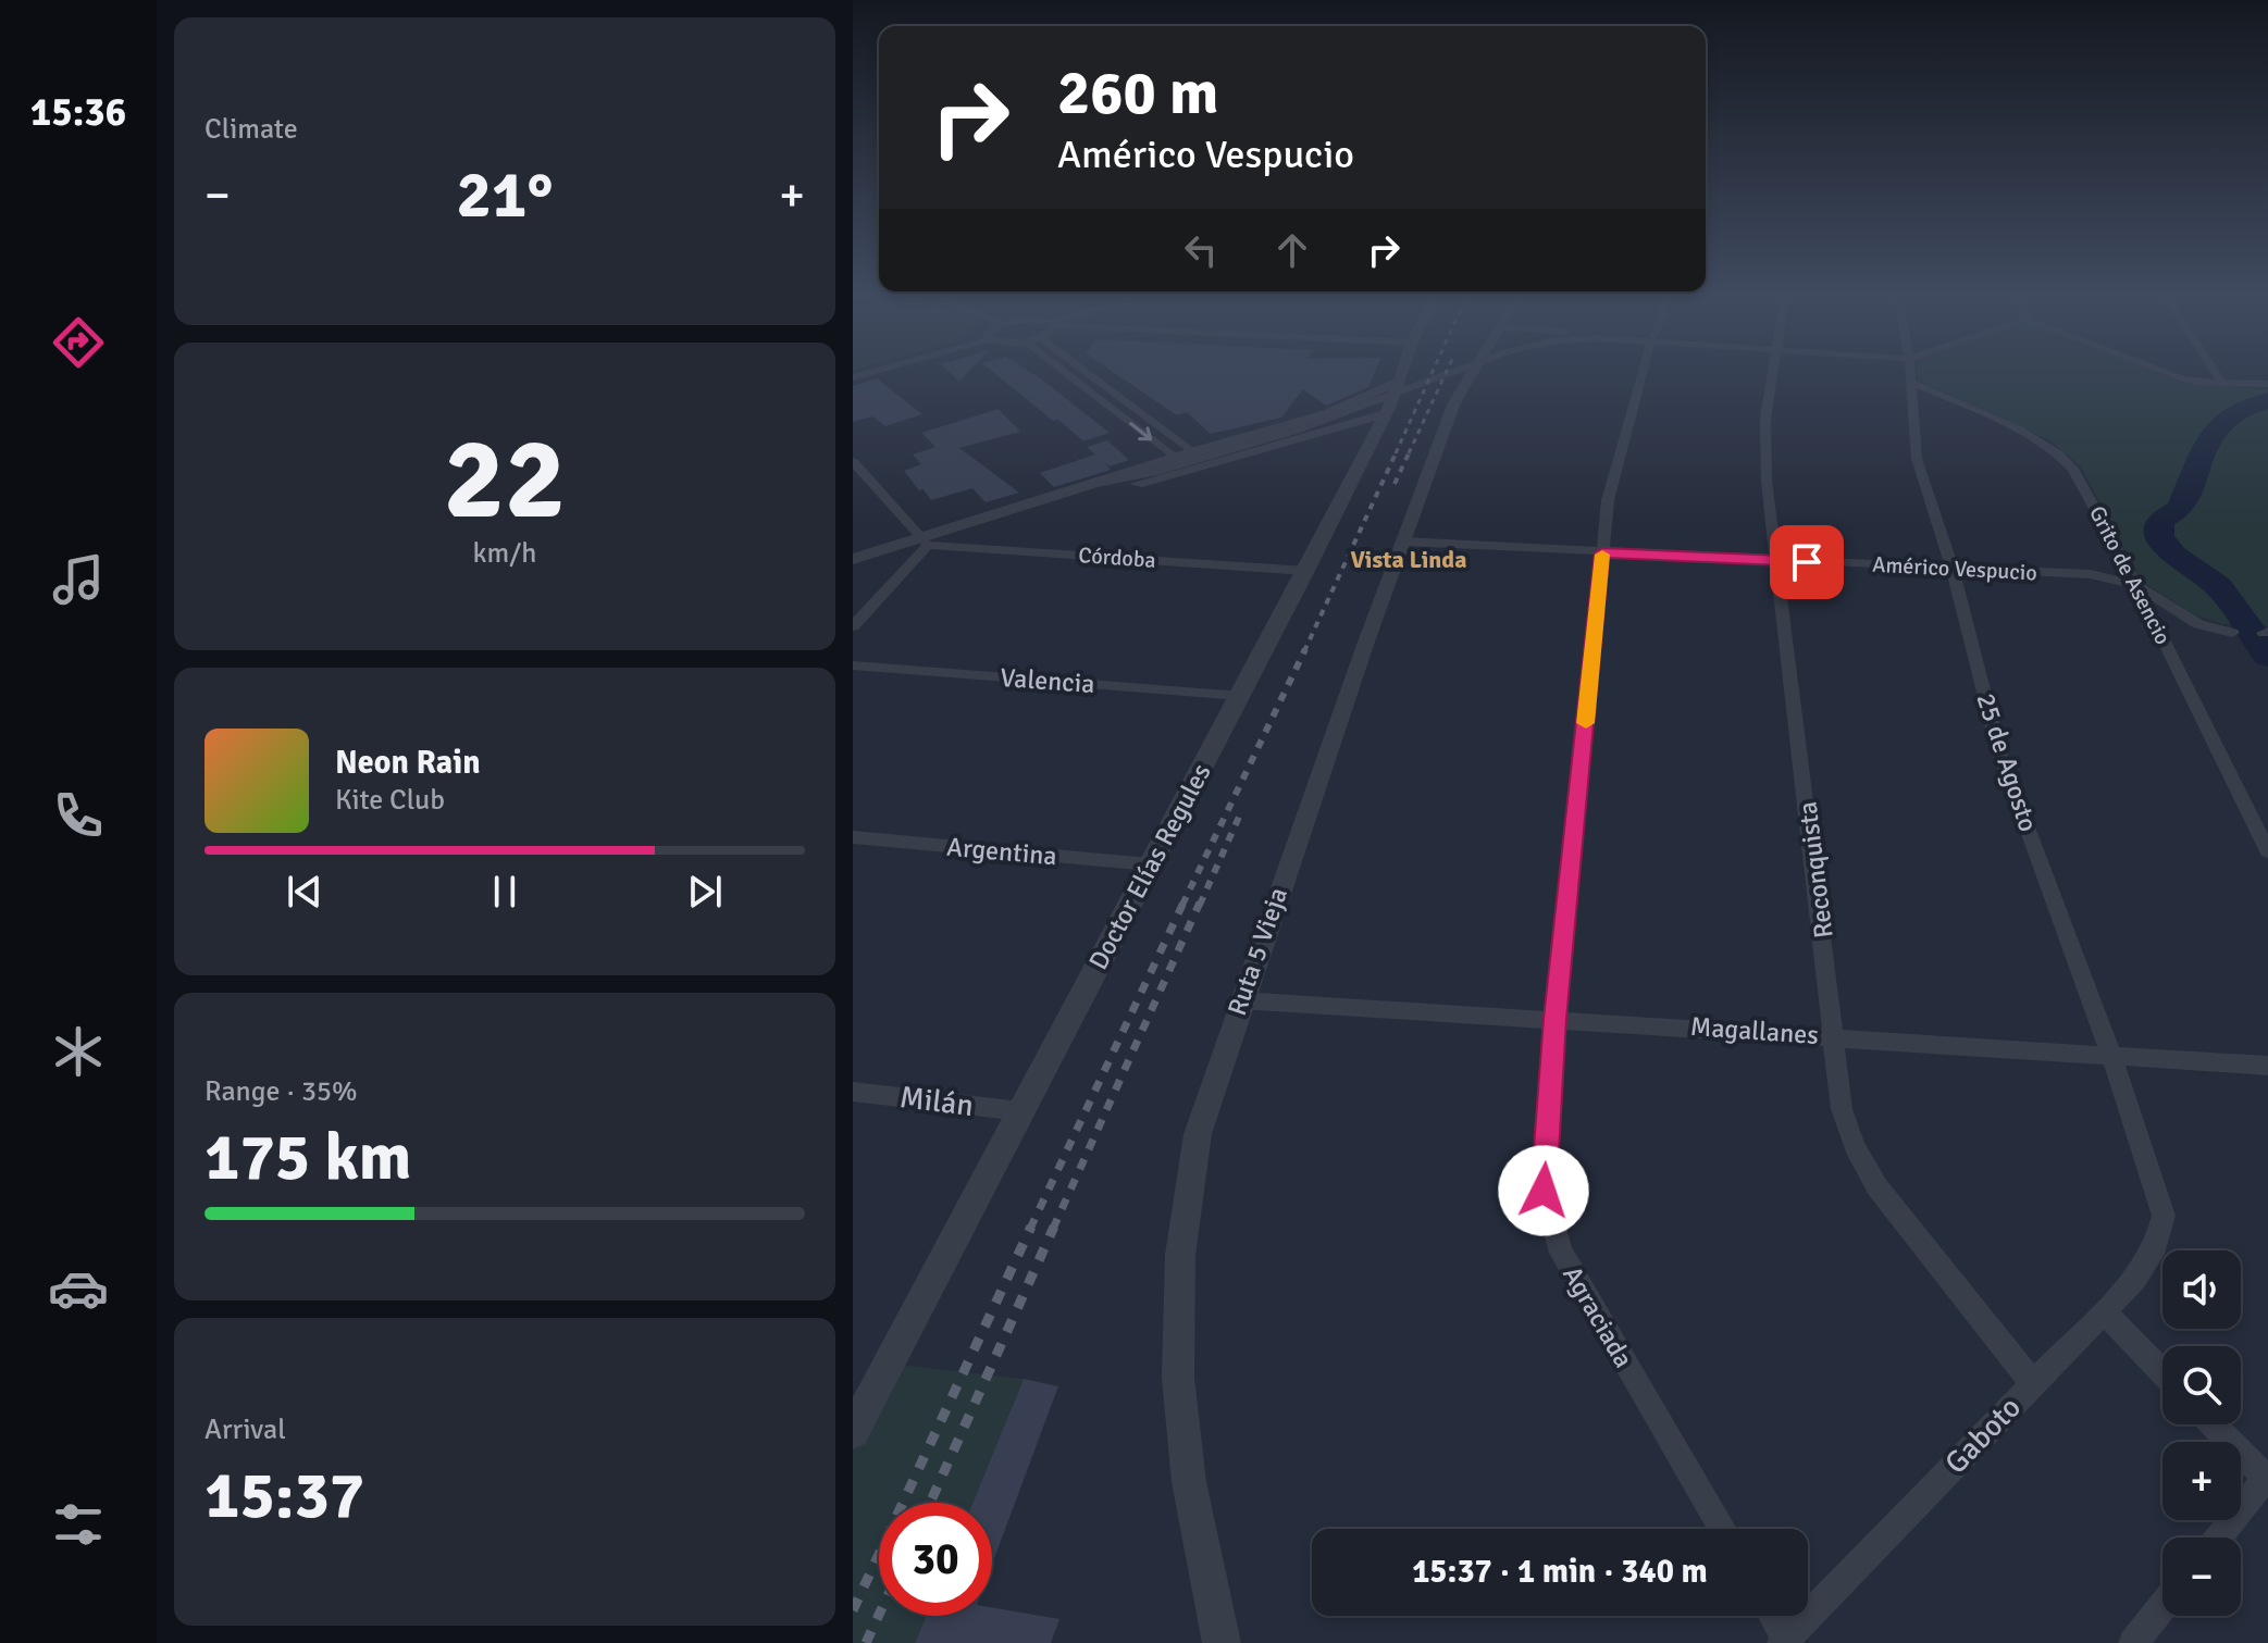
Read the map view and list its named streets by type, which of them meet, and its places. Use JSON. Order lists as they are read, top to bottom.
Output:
{
  "streets": {
    "street": [
      "Córdoba",
      "Américo Vespucio",
      "Grito de Asencio",
      "Valencia",
      "25 de Agosto",
      "Argentina",
      "Doctor Elías Regules",
      "Reconquista",
      "Ruta 5 Vieja",
      "Magallanes",
      "Milán",
      "Agraciada",
      "Gaboto"
    ]
  },
  "crossings": [
    ["Córdoba", "Doctor Elías Regules"],
    ["Américo Vespucio", "Grito de Asencio"],
    ["Américo Vespucio", "25 de Agosto"],
    ["Américo Vespucio", "Reconquista"],
    ["Américo Vespucio", "Ruta 5 Vieja"],
    ["Américo Vespucio", "Agraciada"],
    ["Grito de Asencio", "25 de Agosto"],
    ["Valencia", "Doctor Elías Regules"],
    ["25 de Agosto", "Magallanes"],
    ["25 de Agosto", "Gaboto"],
    ["Argentina", "Doctor Elías Regules"],
    ["Doctor Elías Regules", "Milán"],
    ["Reconquista", "Magallanes"],
    ["Reconquista", "Gaboto"],
    ["Ruta 5 Vieja", "Magallanes"],
    ["Magallanes", "Agraciada"]
  ],
  "districts": ["Vista Linda"],
  "page": {
    "tabs": "15:36",
    "tile": [
      "Climate",
      ["22", "km/h"],
      ["Range · 35%", "175 km"],
      ["Arrival", "15:37"]
    ],
    "turn": ["260 m", "Américo Vespucio"],
    "heat": ["−", "21°", "+"],
    "song": ["Neon Rain", "Kite Club"],
    "map_buttons": ["+", "−"],
    "limit": "30",
    "trip": "15:37 · 1 min · 340 m"
  }
}
